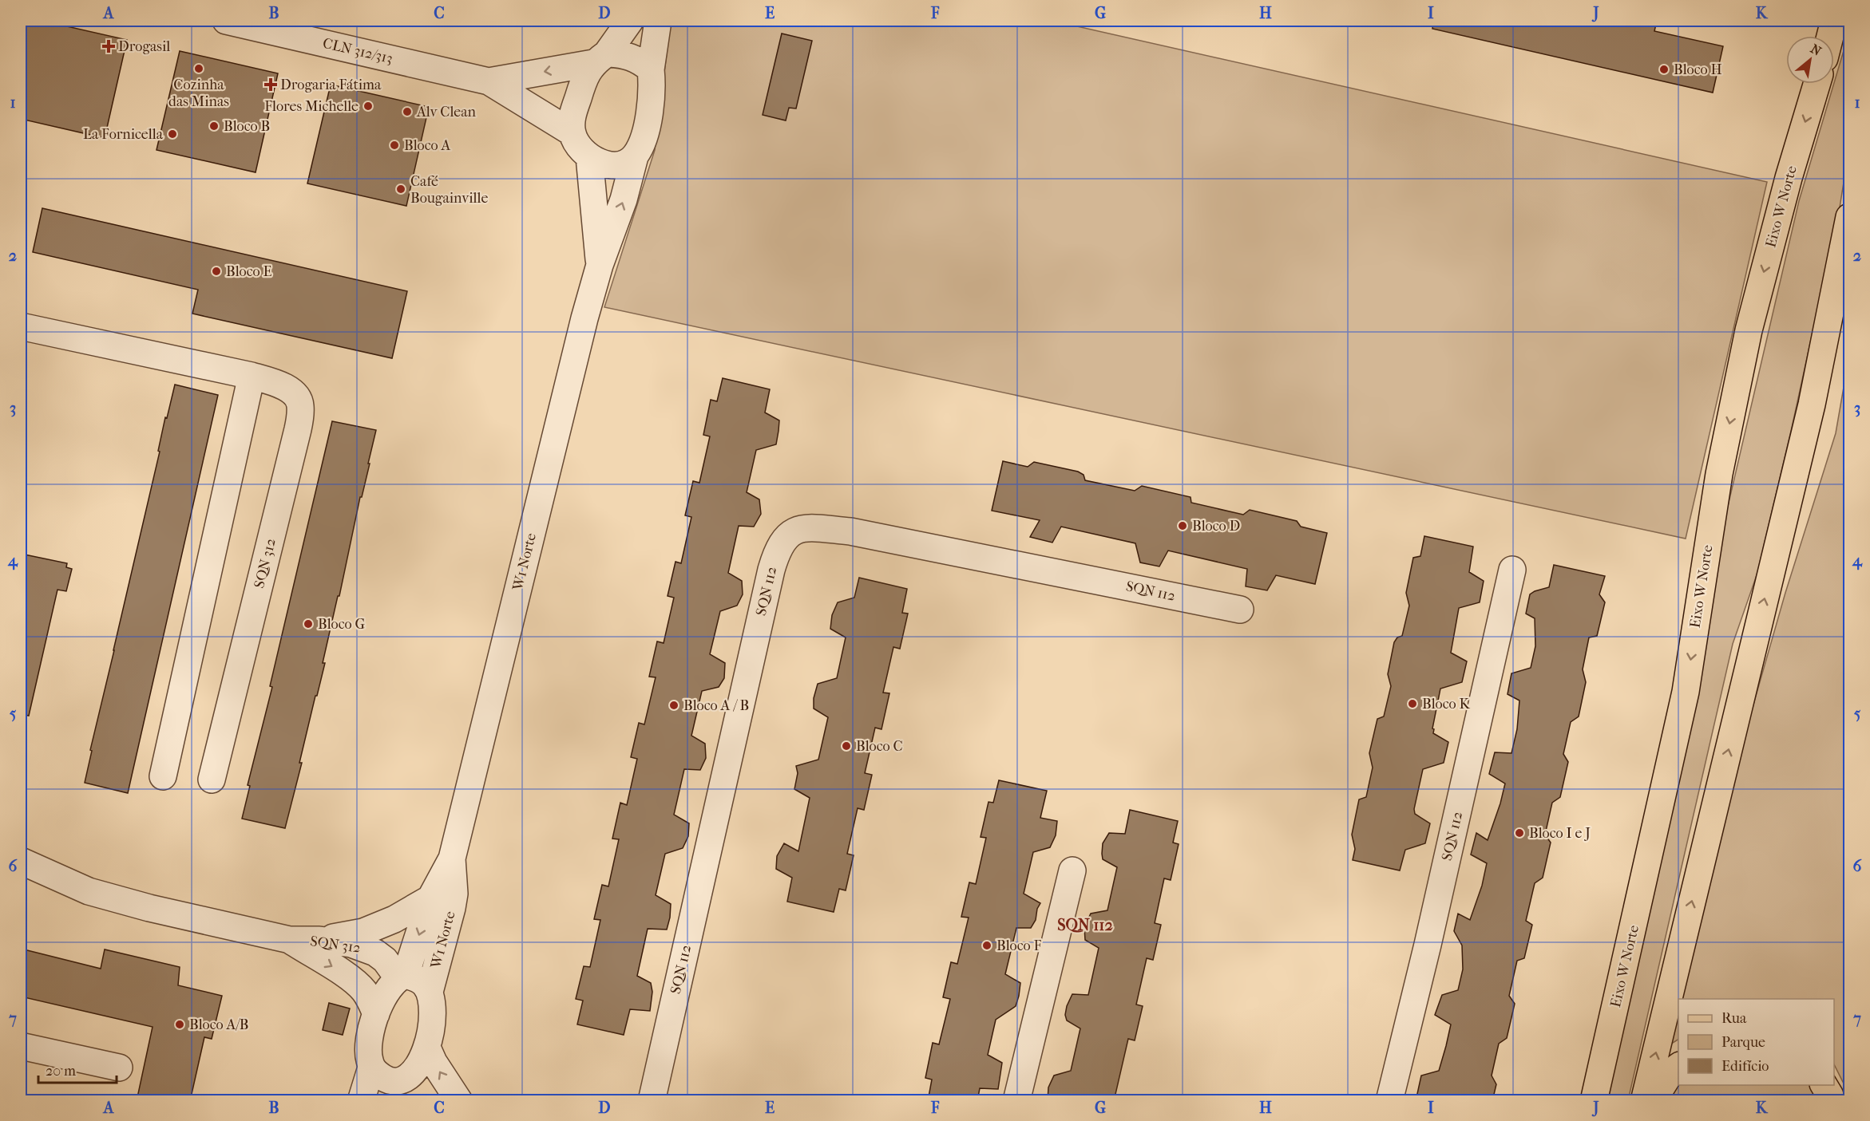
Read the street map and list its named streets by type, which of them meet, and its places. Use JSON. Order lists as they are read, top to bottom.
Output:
{
  "streets": {
    "main road": ["Eixo W Norte"],
    "street": [
      "CLN 312/313",
      "W1 Norte",
      "SQN 312",
      "SQN 112"
    ]
  },
  "crossings": [
    ["CLN 312/313", "W1 Norte"],
    ["W1 Norte", "SQN 312"]
  ],
  "districts": ["SQN 112"],
  "places": {
    "health": ["Drogasil", "Drogaria Fátima"],
    "other": [
      "Cozinha das Minas",
      "Bloco H",
      "Flores Michelle",
      "Alv Clean",
      "Bloco B",
      "La Fornicella",
      "Bloco A",
      "Café Bougainville",
      "Bloco E",
      "Bloco D",
      "Bloco G",
      "Bloco K",
      "Bloco A / B",
      "Bloco C",
      "Bloco I e J",
      "Bloco F",
      "Bloco A/B"
    ]
  },
  "legend": ["Rua", "Parque", "Edifício"],
  "scale_bar": "20 m",
  "north": "top right",
  "grid": {
    "columns": [
      "A",
      "B",
      "C",
      "D",
      "E",
      "F",
      "G",
      "H",
      "I",
      "J",
      "K"
    ],
    "rows": [
      "1",
      "2",
      "3",
      "4",
      "5",
      "6",
      "7"
    ]
  }
}
